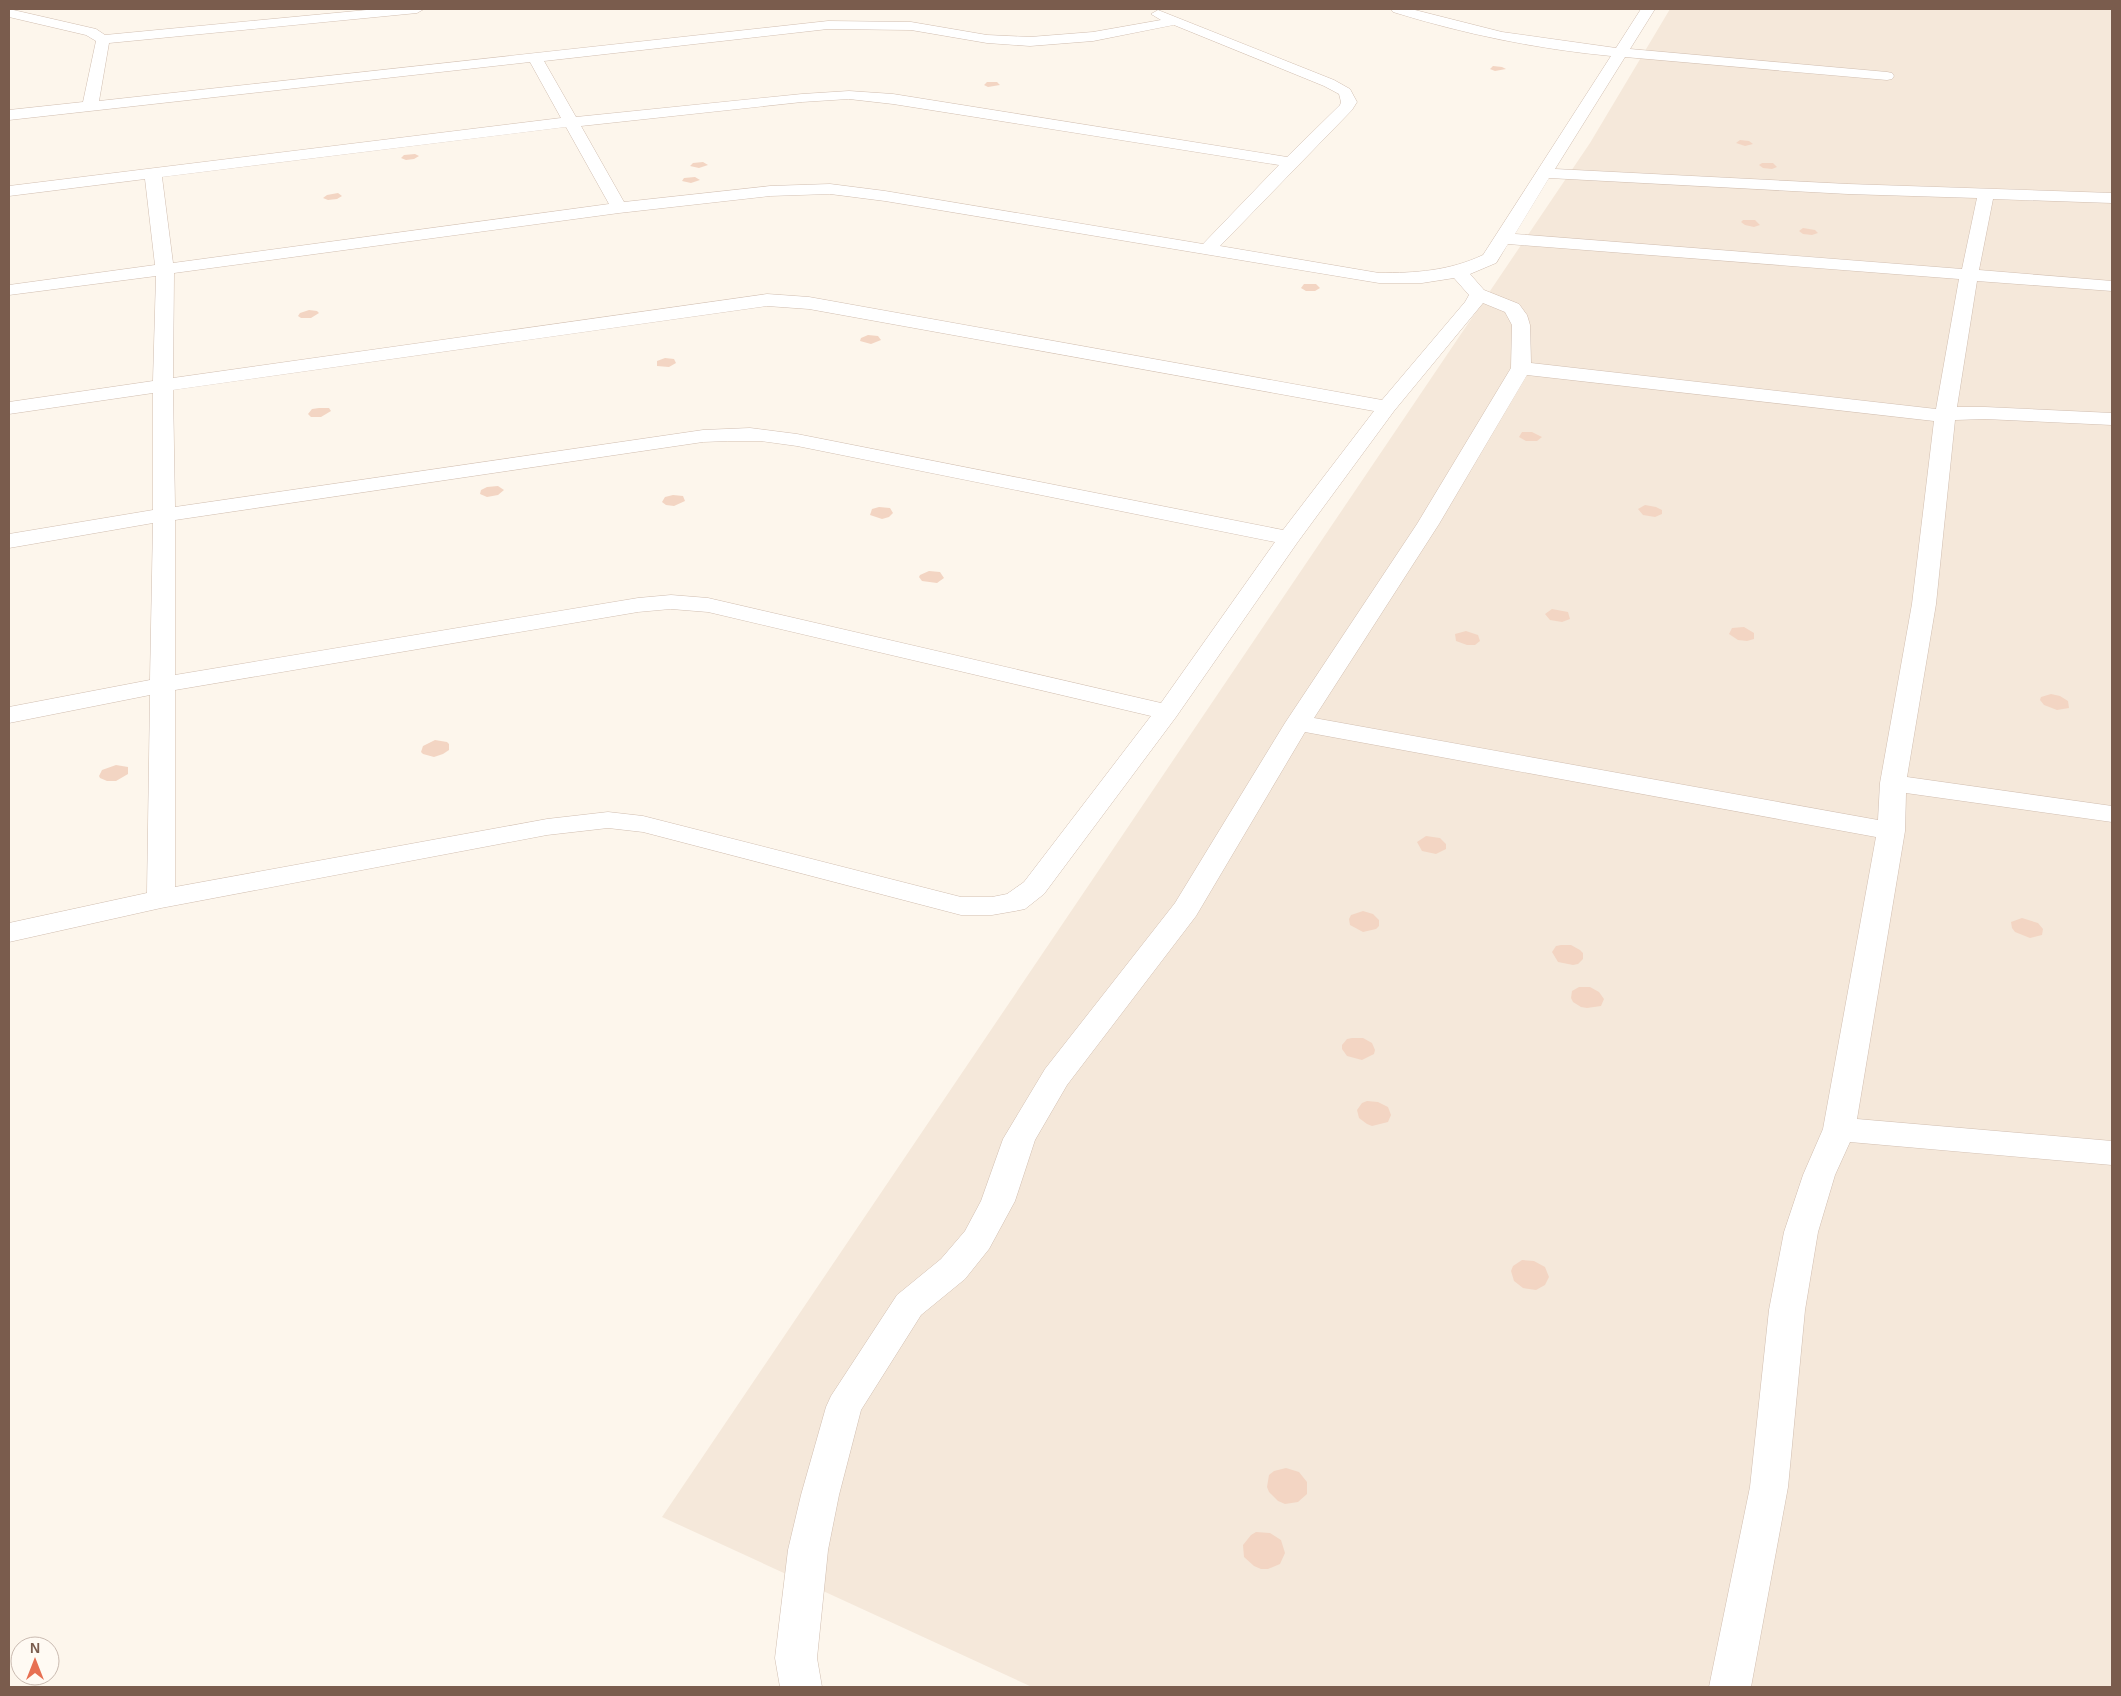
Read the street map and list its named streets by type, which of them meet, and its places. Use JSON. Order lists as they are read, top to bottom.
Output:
{
  "north": "top"
}
